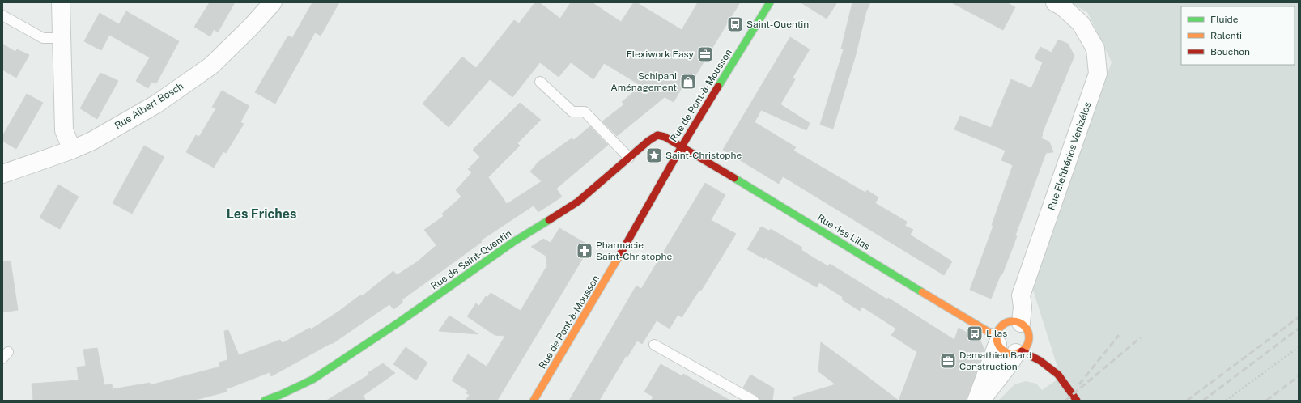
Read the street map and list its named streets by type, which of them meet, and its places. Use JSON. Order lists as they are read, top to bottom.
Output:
{
  "streets": {
    "street": [
      "Rue de Pont-à-Mousson",
      "Rue Albert Bosch",
      "Rue Elefthérios Venizélos",
      "Rue des Lilas",
      "Rue de Saint-Quentin"
    ]
  },
  "crossings": [
    ["Rue de Pont-à-Mousson", "Rue des Lilas"],
    ["Rue de Pont-à-Mousson", "Rue de Saint-Quentin"],
    ["Rue Elefthérios Venizélos", "Rue des Lilas"],
    ["Rue des Lilas", "Rue de Saint-Quentin"]
  ],
  "districts": ["Les Friches"],
  "places": {
    "bus stop": ["Saint-Quentin", "Lilas"],
    "office": ["Flexiwork Easy", "Demathieu Bard Construction"],
    "shop": ["Schipani Aménagement"],
    "place": ["Saint-Christophe"],
    "pharmacy": ["Pharmacie Saint-Christophe"]
  },
  "legend": ["Fluide", "Ralenti", "Bouchon"]
}
